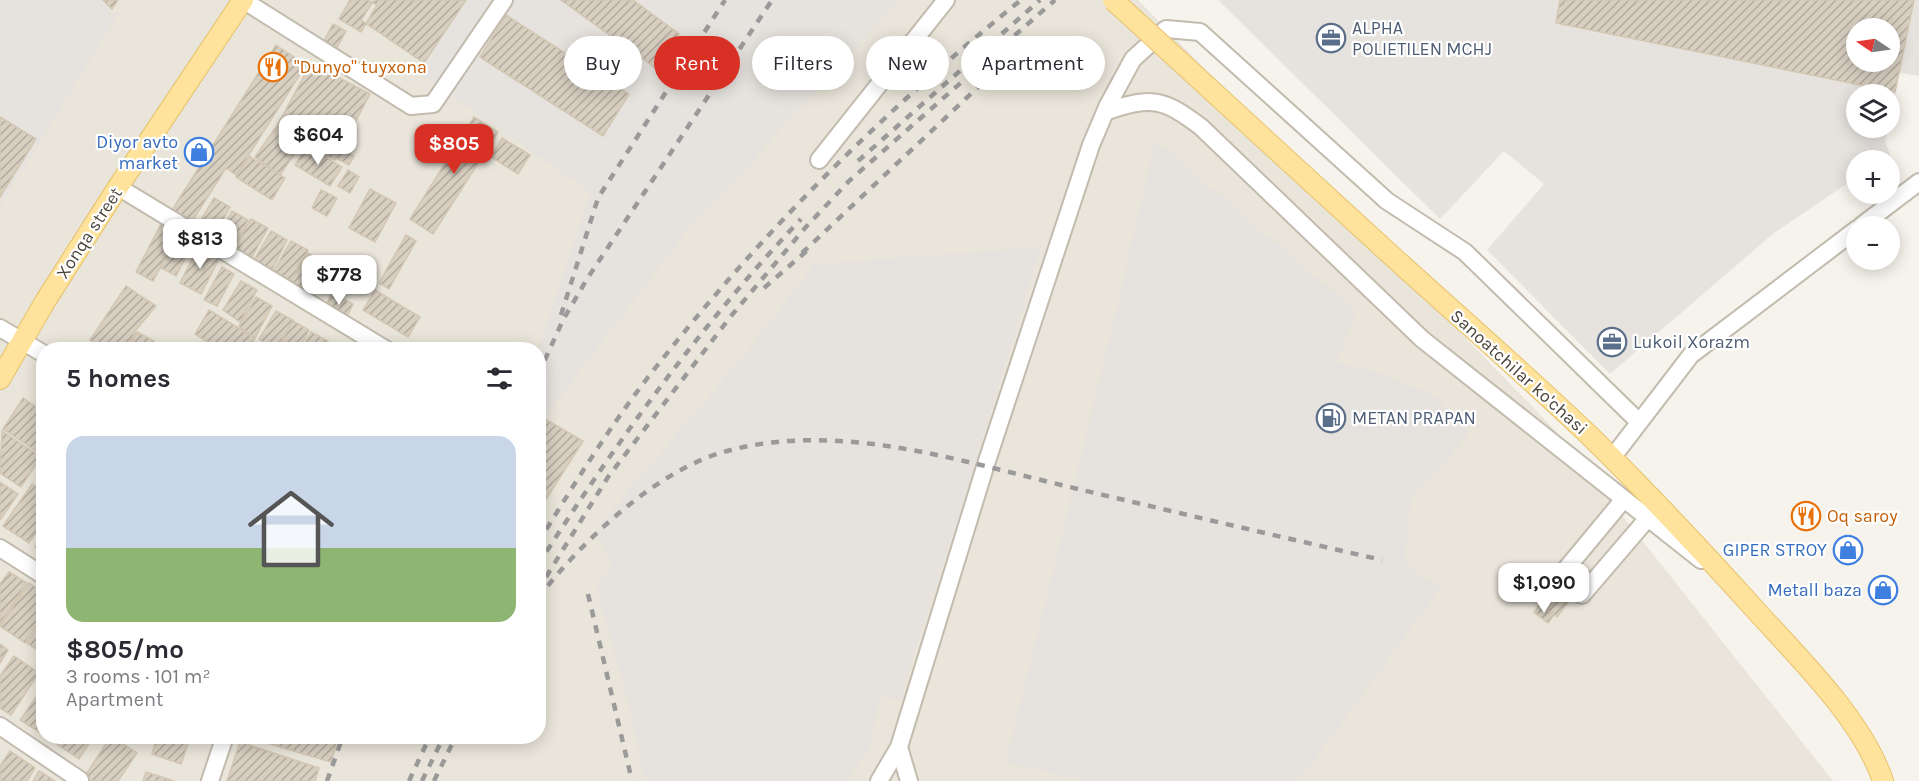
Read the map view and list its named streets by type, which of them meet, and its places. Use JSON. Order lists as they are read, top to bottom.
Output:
{
  "streets": {
    "main road": ["Xonqa street", "Sanoatchilar ko'chasi"]
  },
  "places": {
    "office": ["ALPHA POLIETILEN MCHJ", "Lukoil Xorazm"],
    "restaurant": ["\"Dunyo\" tuyxona", "Oq saroy"],
    "shop": ["Diyor avto market", "GIPER STROY", "Metall baza"],
    "fuel station": ["METAN PRAPAN"]
  },
  "north": "left",
  "page": {
    "map_buttons": ["+", "−"],
    "chip": [
      "Buy",
      "Rent",
      "Filters",
      "New",
      "Apartment"
    ],
    "price": [
      "$604",
      "$805",
      "$813",
      "$778",
      "$1,090"
    ],
    "heading": "5 homes",
    "list": [
      {
        "name": "$805/mo",
        "note": "3 rooms · 101 m² · Apartment"
      }
    ]
  }
}
